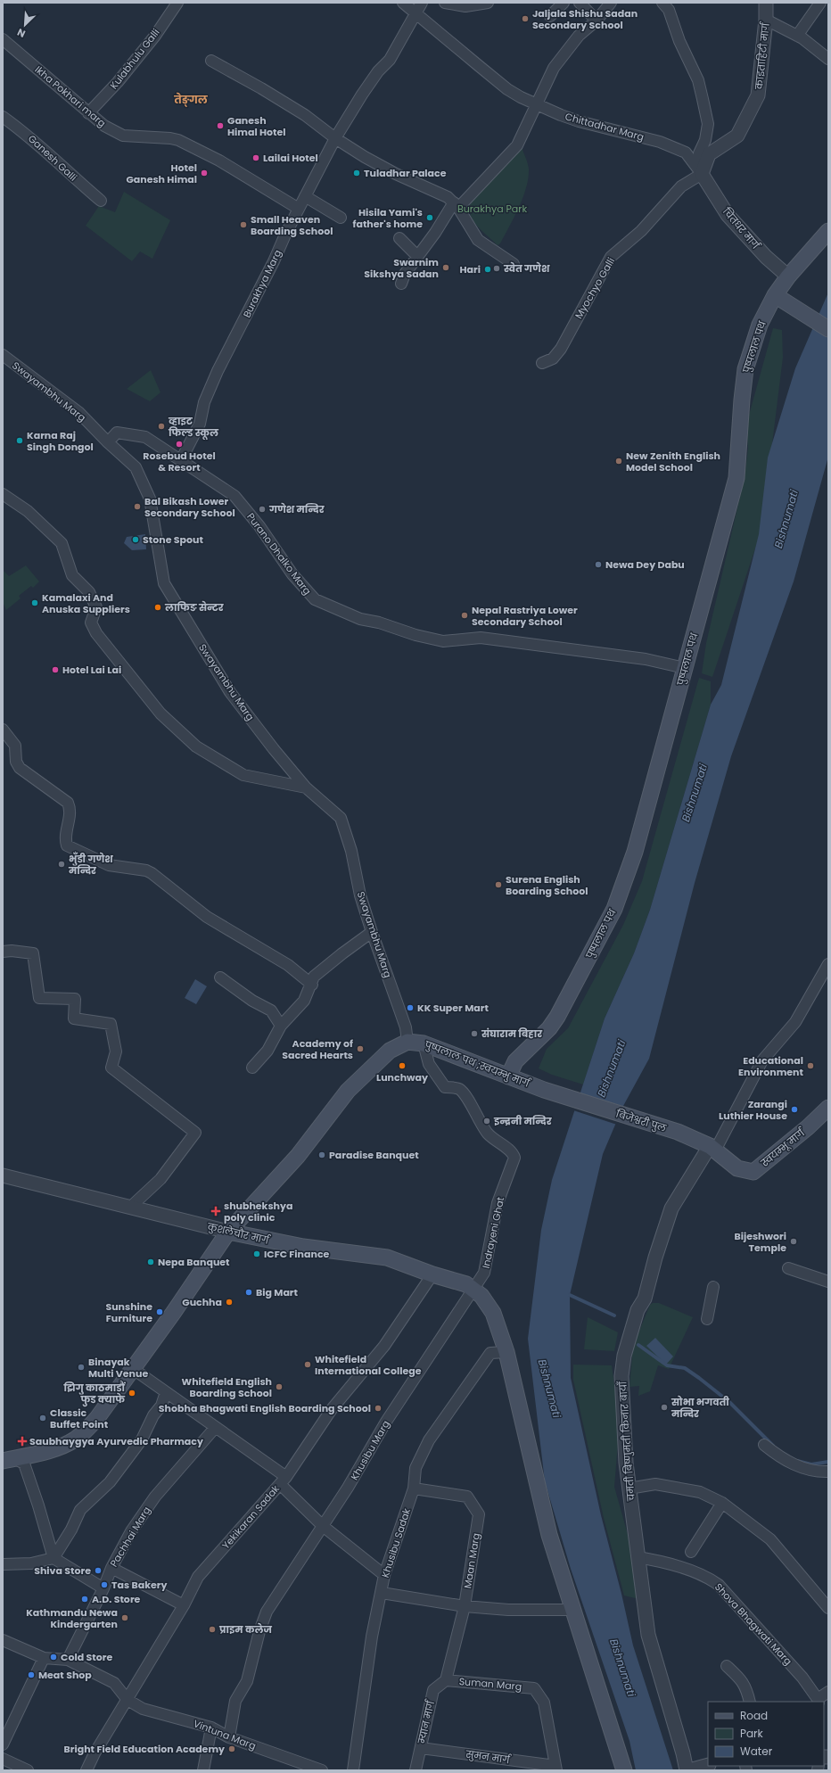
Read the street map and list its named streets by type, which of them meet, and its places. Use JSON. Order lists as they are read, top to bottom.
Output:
{
  "streets": {
    "main road": [
      "पुष्पलाल पथ",
      "पुष्पलाल पथ ;स्वयम्भु मार्ग",
      "बिजेश्वरी पुल",
      "स्वयम्भू मार्ग",
      "कुशलेचौर मार्ग"
    ],
    "street": [
      "काइताहिटी मार्ग",
      "Kulabhulu Galli",
      "Ikha Pokhari marg",
      "Chittadhar Marg",
      "Ganesh Galli",
      "चितधर मार्ग",
      "Burakhya Marg",
      "Myochyo Galli",
      "Swayambhu Marg",
      "Purano Dhalko Marg",
      "Indrayeni Ghat",
      "चमती बिष्णुमती किनार बायाँ",
      "Khusibu Marg",
      "Yekikaran Sadak",
      "Pachhai Marg",
      "Khusibu Sadak",
      "Maan Marg",
      "Shova Bhagwati Marg",
      "Suman Marg",
      "म्यान मार्ग",
      "Vintuna Marg",
      "सुमन मार्ग"
    ]
  },
  "crossings": [
    ["काइताहिटी मार्ग", "Chittadhar Marg"],
    ["काइताहिटी मार्ग", "चितधर मार्ग"],
    ["काइताहिटी मार्ग", "Myochyo Galli"],
    ["Kulabhulu Galli", "Ikha Pokhari marg"],
    ["Ikha Pokhari marg", "Burakhya Marg"],
    ["Chittadhar Marg", "चितधर मार्ग"],
    ["Chittadhar Marg", "Burakhya Marg"],
    ["Chittadhar Marg", "Myochyo Galli"],
    ["चितधर मार्ग", "Myochyo Galli"],
    ["चितधर मार्ग", "पुष्पलाल पथ"],
    ["Burakhya Marg", "Purano Dhalko Marg"],
    ["पुष्पलाल पथ", "Purano Dhalko Marg"],
    ["पुष्पलाल पथ", "पुष्पलाल पथ ;स्वयम्भु मार्ग"],
    ["Swayambhu Marg", "Purano Dhalko Marg"],
    ["Swayambhu Marg", "पुष्पलाल पथ ;स्वयम्भु मार्ग"],
    ["पुष्पलाल पथ ;स्वयम्भु मार्ग", "बिजेश्वरी पुल"],
    ["पुष्पलाल पथ ;स्वयम्भु मार्ग", "Indrayeni Ghat"],
    ["बिजेश्वरी पुल", "स्वयम्भू मार्ग"],
    ["स्वयम्भू मार्ग", "चमती बिष्णुमती किनार बायाँ"],
    ["Indrayeni Ghat", "कुशलेचौर मार्ग"],
    ["Indrayeni Ghat", "Khusibu Marg"],
    ["कुशलेचौर मार्ग", "Khusibu Marg"],
    ["कुशलेचौर मार्ग", "Yekikaran Sadak"],
    ["चमती बिष्णुमती किनार बायाँ", "Shova Bhagwati Marg"],
    ["Khusibu Marg", "Vintuna Marg"],
    ["Yekikaran Sadak", "Vintuna Marg"],
    ["Khusibu Sadak", "Maan Marg"],
    ["Maan Marg", "Suman Marg"],
    ["Maan Marg", "म्यान मार्ग"],
    ["Suman Marg", "म्यान मार्ग"],
    ["Suman Marg", "सुमन मार्ग"],
    ["म्यान मार्ग", "सुमन मार्ग"]
  ],
  "districts": ["तेङ्गल"],
  "water": ["Bishnumati"],
  "parks": ["Burakhya Park"],
  "places": {
    "other": [
      "Jaljala Shishu Sadan Secondary School",
      "Ganesh Himal Hotel",
      "Lailai Hotel",
      "Hotel Ganesh Himal",
      "Tuladhar Palace",
      "Hisila Yami's father's home",
      "Small Heaven Boarding School",
      "Swarnim Sikshya Sadan",
      "स्वेत गणेश",
      "Hari",
      "व्हाइट फिल्ड स्कूल",
      "Karna Raj Singh Dongol",
      "Rosebud Hotel & Resort",
      "New Zenith English Model School",
      "Bal Bikash Lower Secondary School",
      "गणेश मन्दिर",
      "Stone Spout",
      "Newa Dey Dabu",
      "Kamalaxi And Anuska Suppliers",
      "लाफिङ सेन्टर",
      "Nepal Rastriya Lower Secondary School",
      "Hotel Lai Lai",
      "भुँडी गणेश मन्दिर",
      "Surena English Boarding School",
      "KK Super Mart",
      "संघाराम बिहार",
      "Academy of Sacred Hearts",
      "Lunchway",
      "Educational Environment",
      "Zarangi Luthier House",
      "इन्द्रनी मन्दिर",
      "Paradise Banquet",
      "Bijeshwori Temple",
      "ICFC Finance",
      "Nepa Banquet",
      "Big Mart",
      "Guchha",
      "Sunshine Furniture",
      "Whitefield International College",
      "Binayak Multi Venue",
      "Whitefield English Boarding School",
      "झिगु काठमाडौं फुड क्याफे",
      "सोभा भगवती मन्दिर",
      "Shobha Bhagwati English Boarding School",
      "Classic Buffet Point",
      "Shiva Store",
      "Tas Bakery",
      "A.D. Store",
      "Kathmandu Newa Kindergarten",
      "प्राइम कलेज",
      "Cold Store",
      "Meat Shop",
      "Bright Field Education Academy"
    ],
    "health": ["shubhekshya poly clinic", "Saubhaygya Ayurvedic Pharmacy"]
  },
  "legend": ["Road", "Park", "Water"],
  "north": "bottom left"
}
